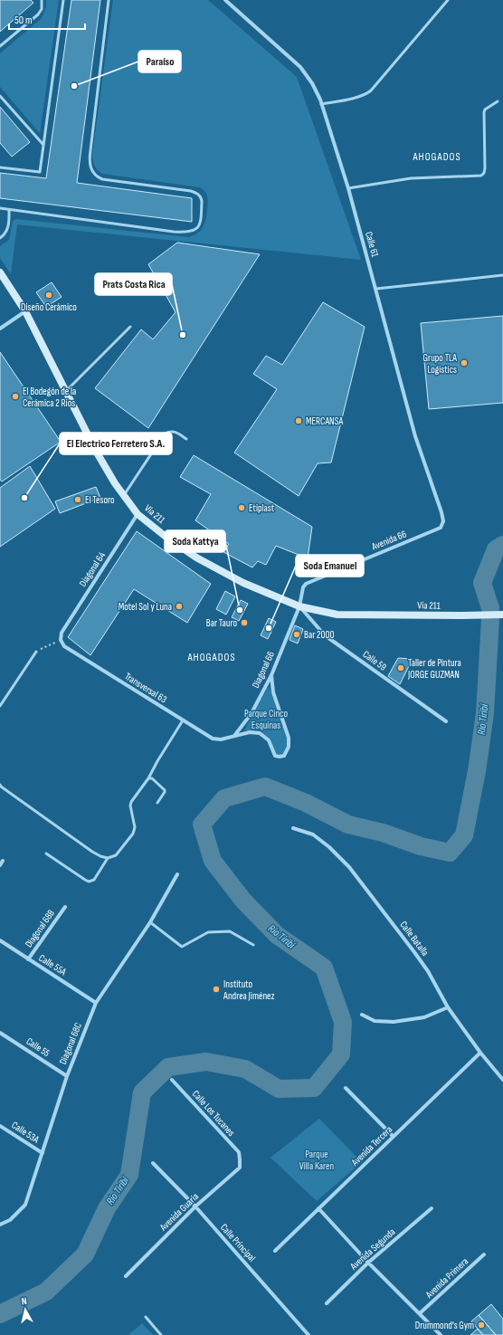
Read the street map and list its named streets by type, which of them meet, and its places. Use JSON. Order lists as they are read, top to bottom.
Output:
{
  "streets": {
    "main road": ["Vía 211"],
    "street": [
      "Calle 61",
      "Avenida 66",
      "Diagonal 64",
      "Calle 59",
      "Diagonal 66",
      "Transversal 63",
      "Diagonal 68B",
      "Calle Batalla",
      "Calle 55A",
      "Diagonal 68C",
      "Calle 55",
      "Calle Los Tucanes",
      "Calle 53A",
      "Avenida Tercera",
      "Avenida Guaria",
      "Calle Principal",
      "Avenida Segunda",
      "Avenida Primera"
    ]
  },
  "crossings": [
    ["Calle 61", "Avenida 66"],
    ["Vía 211", "Avenida 66"],
    ["Vía 211", "Diagonal 64"],
    ["Vía 211", "Calle 59"],
    ["Vía 211", "Diagonal 66"],
    ["Avenida 66", "Calle 59"],
    ["Avenida 66", "Diagonal 66"],
    ["Diagonal 64", "Transversal 63"],
    ["Calle 59", "Diagonal 66"],
    ["Diagonal 66", "Transversal 63"],
    ["Diagonal 68B", "Calle 55A"],
    ["Calle Batalla", "Avenida Tercera"],
    ["Calle 55A", "Diagonal 68C"],
    ["Diagonal 68C", "Calle 55"],
    ["Diagonal 68C", "Calle 53A"],
    ["Calle Los Tucanes", "Avenida Guaria"],
    ["Avenida Guaria", "Calle Principal"]
  ],
  "districts": ["AHOGADOS", "AHOGADOS"],
  "water": ["Río Tiribí"],
  "parks": ["Parque Cinco Esquinas", "Parque Villa Karen"],
  "places": [
    "Paraíso",
    "Diseño Cerámico",
    "Prats Costa Rica",
    "Grupo TLA Logistics",
    "El Bodegón de la Cerámica 2 Ríos",
    "MERCANSA",
    "El Electrico Ferretero S.A.",
    "El Tesoro",
    "Etiplast",
    "Motel Sol y Luna",
    "Soda Kattya",
    "Bar Tauro",
    "Soda Emanuel",
    "Bar 2000",
    "Taller de Pintura JORGE GUZMAN",
    "Instituto Andrea Jiménez",
    "Drummond's Gym"
  ],
  "scale_bar": "50 m",
  "north": "top"
}
